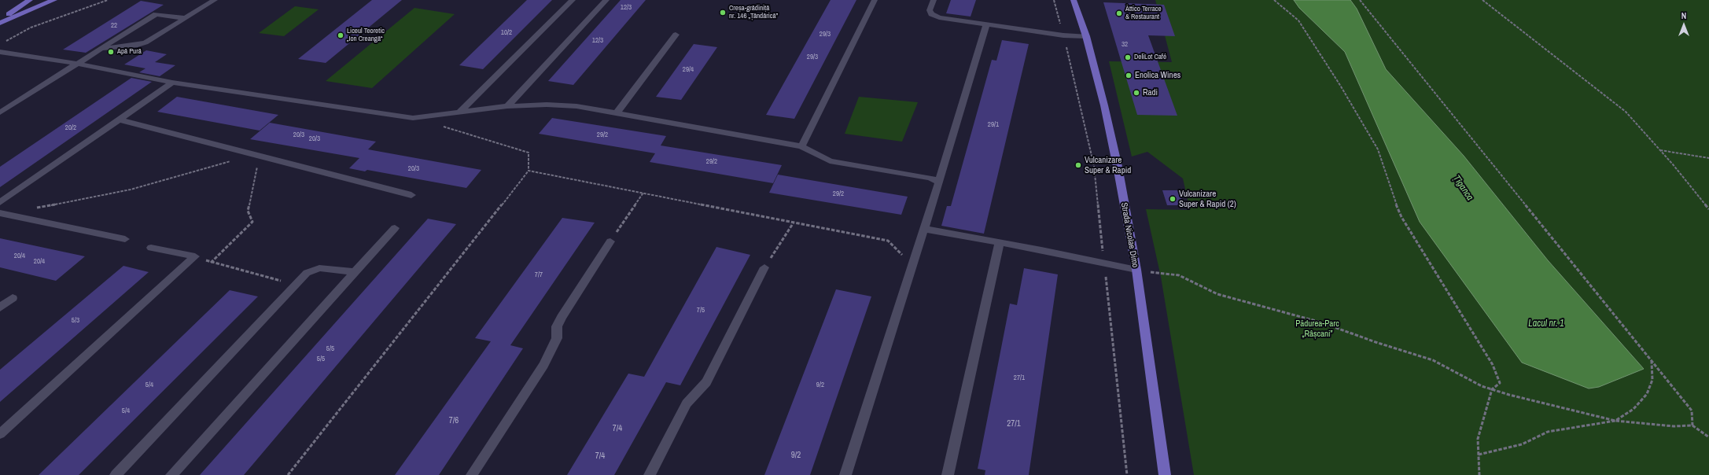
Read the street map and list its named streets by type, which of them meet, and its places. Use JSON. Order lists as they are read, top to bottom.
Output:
{
  "streets": {
    "main road": ["Strada Nicolae Dimo"]
  },
  "water": ["Țîganca", "Lacul nr. 1"],
  "parks": ["Pădurea-Parc „Râșcani”"],
  "places": [
    "Creșa-grădiniță nr. 146 „Țăndărică”",
    "Àttico Terrace & Restaurant",
    "Liceul Teoretic „Ion Creangă“",
    "Apă Pură",
    "DeliLot Café",
    "Enolica Wines",
    "Radi",
    "Vulcanizare Super & Rapid",
    "Vulcanizare Super & Rapid (2)"
  ],
  "house_numbers": [
    "12/3",
    "22",
    "10/2",
    "29/3",
    "12/3",
    "32",
    "29/3",
    "29/4",
    "29/1",
    "20/2",
    "20/3",
    "29/2",
    "20/3",
    "29/2",
    "20/3",
    "29/2",
    "20/4",
    "20/4",
    "7/7",
    "7/5",
    "5/3",
    "5/5",
    "5/5",
    "27/1",
    "5/4",
    "9/2",
    "5/4",
    "7/6",
    "27/1",
    "7/4",
    "9/2",
    "7/4"
  ],
  "north": "top"
}
